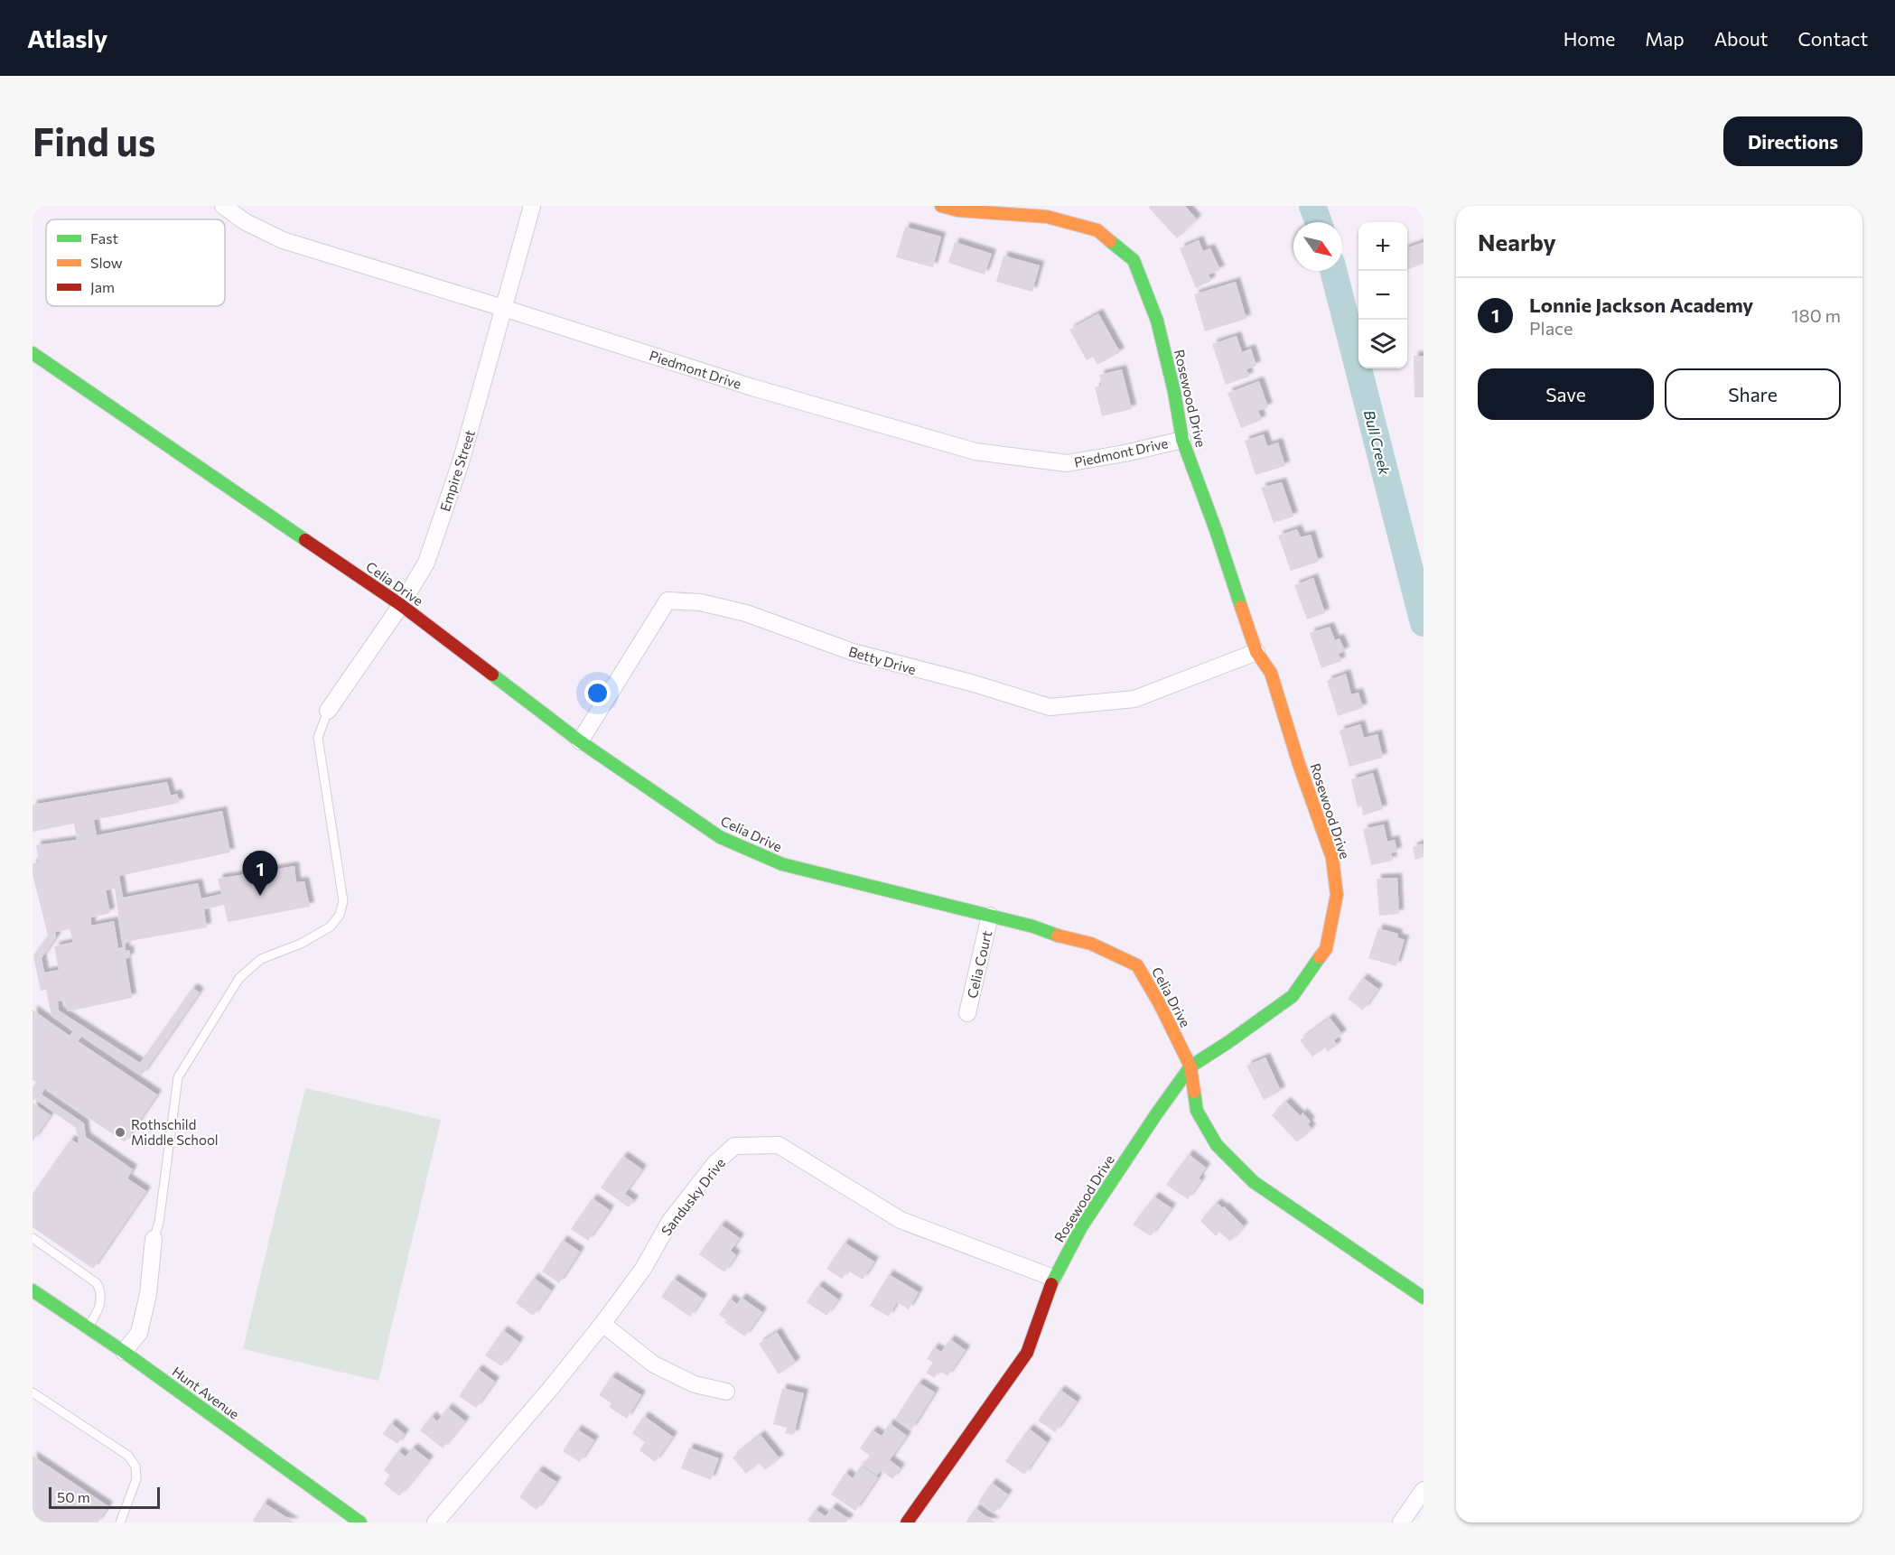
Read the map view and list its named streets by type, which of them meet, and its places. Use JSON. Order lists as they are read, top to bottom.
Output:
{
  "streets": {
    "street": [
      "Piedmont Drive",
      "Rosewood Drive",
      "Empire Street",
      "Celia Drive",
      "Betty Drive",
      "Celia Court",
      "Sandusky Drive",
      "Hunt Avenue"
    ]
  },
  "crossings": [
    ["Piedmont Drive", "Rosewood Drive"],
    ["Piedmont Drive", "Empire Street"],
    ["Rosewood Drive", "Celia Drive"],
    ["Rosewood Drive", "Betty Drive"],
    ["Rosewood Drive", "Sandusky Drive"],
    ["Empire Street", "Celia Drive"],
    ["Celia Drive", "Betty Drive"],
    ["Celia Drive", "Celia Court"]
  ],
  "water": ["Bull Creek"],
  "places": ["Rothschild Middle School"],
  "legend": ["Fast", "Slow", "Jam"],
  "scale_bar": "50 m",
  "north": "bottom right",
  "page": {
    "header": "Atlasly",
    "nav": [
      "Home",
      "Map",
      "About",
      "Contact"
    ],
    "buttons": [
      "Directions",
      ["Save", "Share"]
    ],
    "title": "Find us",
    "heading": "Nearby",
    "map_buttons": ["+", "−"],
    "list": [
      {
        "mark": "1",
        "name": "Lonnie Jackson Academy",
        "note": "Place",
        "value": "180 m"
      }
    ],
    "pins": "1",
    "scale": "50 m"
  }
}
